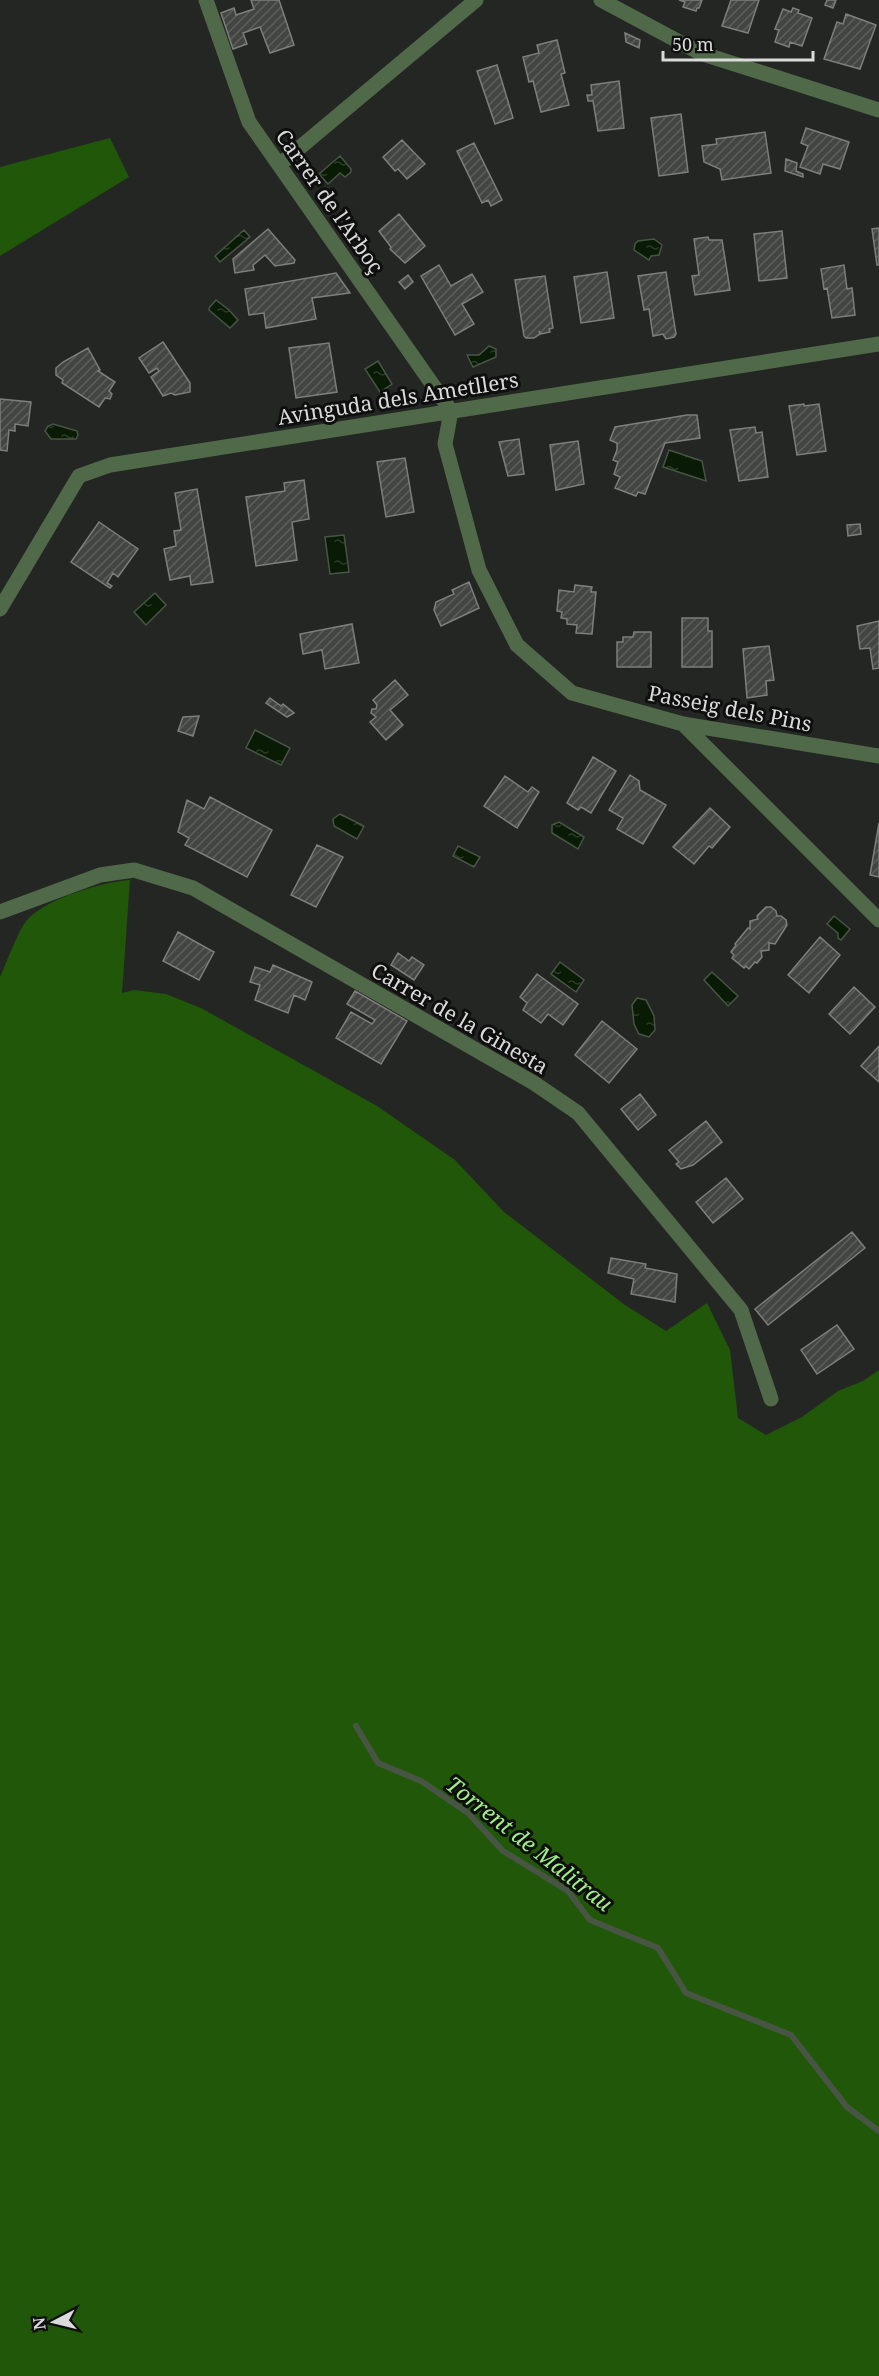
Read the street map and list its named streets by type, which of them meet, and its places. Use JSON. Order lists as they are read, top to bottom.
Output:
{
  "streets": {
    "street": [
      "Carrer de l'Arboç",
      "Avinguda dels Ametllers",
      "Passeig dels Pins",
      "Carrer de la Ginesta"
    ]
  },
  "crossings": [
    ["Carrer de l'Arboç", "Avinguda dels Ametllers"],
    ["Carrer de l'Arboç", "Passeig dels Pins"],
    ["Avinguda dels Ametllers", "Passeig dels Pins"]
  ],
  "water": ["Torrent de Malitrau"],
  "scale_bar": "50 m",
  "north": "left"
}
